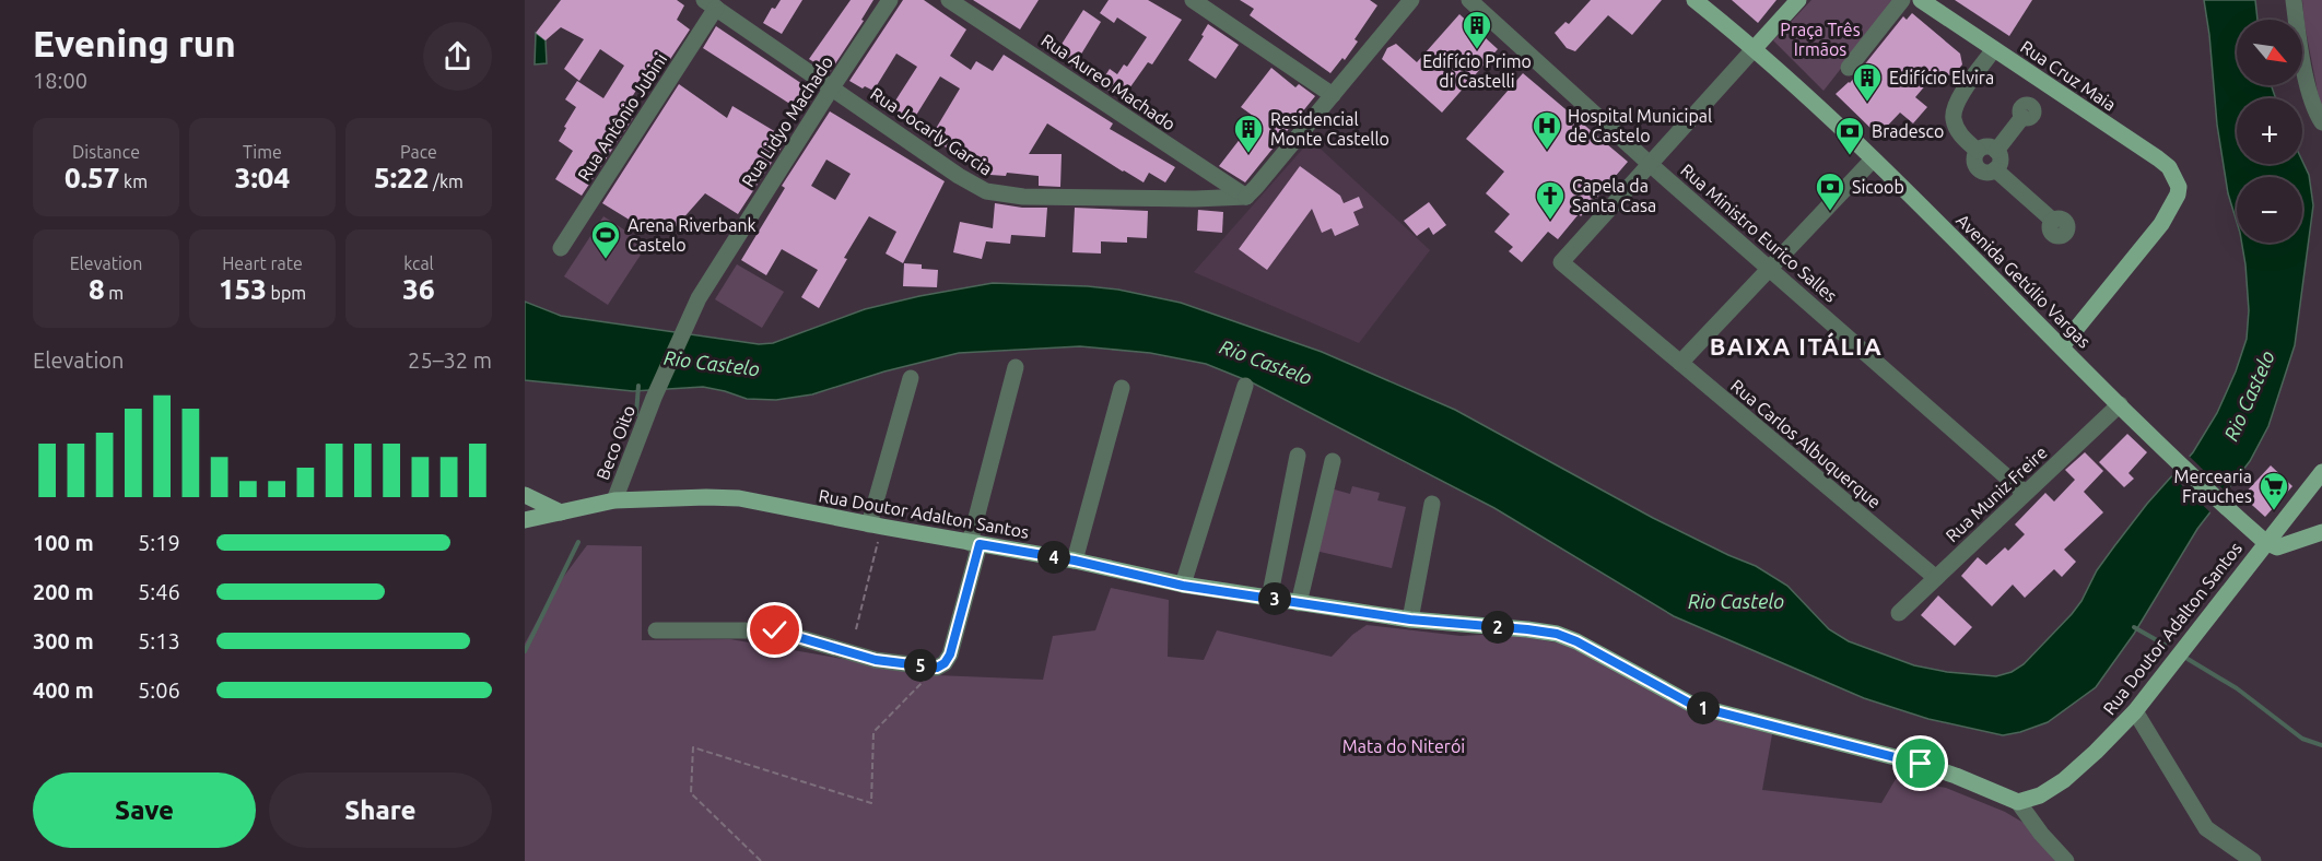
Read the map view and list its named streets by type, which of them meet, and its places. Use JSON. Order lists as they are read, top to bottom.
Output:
{
  "streets": {
    "main road": ["Rua Cruz Maia", "Avenida Getúlio Vargas", "Rua Doutor Adalton Santos"],
    "street": [
      "Rua Aureo Machado",
      "Rua Antônio Jubini",
      "Rua Lidyo Machado",
      "Rua Jocarly Garcia",
      "Rua Ministro Eurico Salles",
      "Beco Oito",
      "Rua Carlos Albuquerque",
      "Rua Muniz Freire"
    ]
  },
  "crossings": [
    ["Rua Cruz Maia", "Avenida Getúlio Vargas"],
    ["Rua Aureo Machado", "Rua Jocarly Garcia"],
    ["Rua Antônio Jubini", "Rua Jocarly Garcia"],
    ["Rua Lidyo Machado", "Rua Jocarly Garcia"],
    ["Rua Lidyo Machado", "Beco Oito"],
    ["Rua Ministro Eurico Salles", "Rua Carlos Albuquerque"],
    ["Rua Ministro Eurico Salles", "Rua Muniz Freire"],
    ["Avenida Getúlio Vargas", "Rua Muniz Freire"],
    ["Avenida Getúlio Vargas", "Rua Doutor Adalton Santos"],
    ["Beco Oito", "Rua Doutor Adalton Santos"],
    ["Rua Carlos Albuquerque", "Rua Muniz Freire"]
  ],
  "districts": ["BAIXA ITÁLIA"],
  "water": ["Rio Castelo"],
  "parks": ["Praça Três Irmãos", "Mata do Niterói"],
  "places": {
    "building": ["Edifício Primo di Castelli", "Edifício Elvira", "Residencial Monte Castello"],
    "hospital": ["Hospital Municipal de Castelo"],
    "bank": ["Bradesco", "Sicoob"],
    "church": ["Capela da Santa Casa"],
    "sports": ["Arena Riverbank Castelo"],
    "supermarket": ["Mercearia Frauches"]
  },
  "north": "bottom right",
  "page": {
    "heading": ["Evening run", "18:00"],
    "map_buttons": ["+", "−"],
    "stats": [
      ["Distance", "0.57 km"],
      ["Time", "3:04"],
      ["Pace", "5:22 /km"],
      ["Elevation", "8 m"],
      ["Heart rate", "153 bpm"],
      ["kcal", "36"]
    ],
    "chart": ["Elevation", "25–32 m"],
    "list": [
      {
        "name": "100 m",
        "note": "5:19"
      },
      {
        "name": "200 m",
        "note": "5:46"
      },
      {
        "name": "300 m",
        "note": "5:13"
      },
      {
        "name": "400 m",
        "note": "5:06"
      }
    ],
    "pins": [
      "4",
      "3",
      "2",
      "5",
      "1"
    ],
    "buttons": ["Save", "Share"]
  }
}
